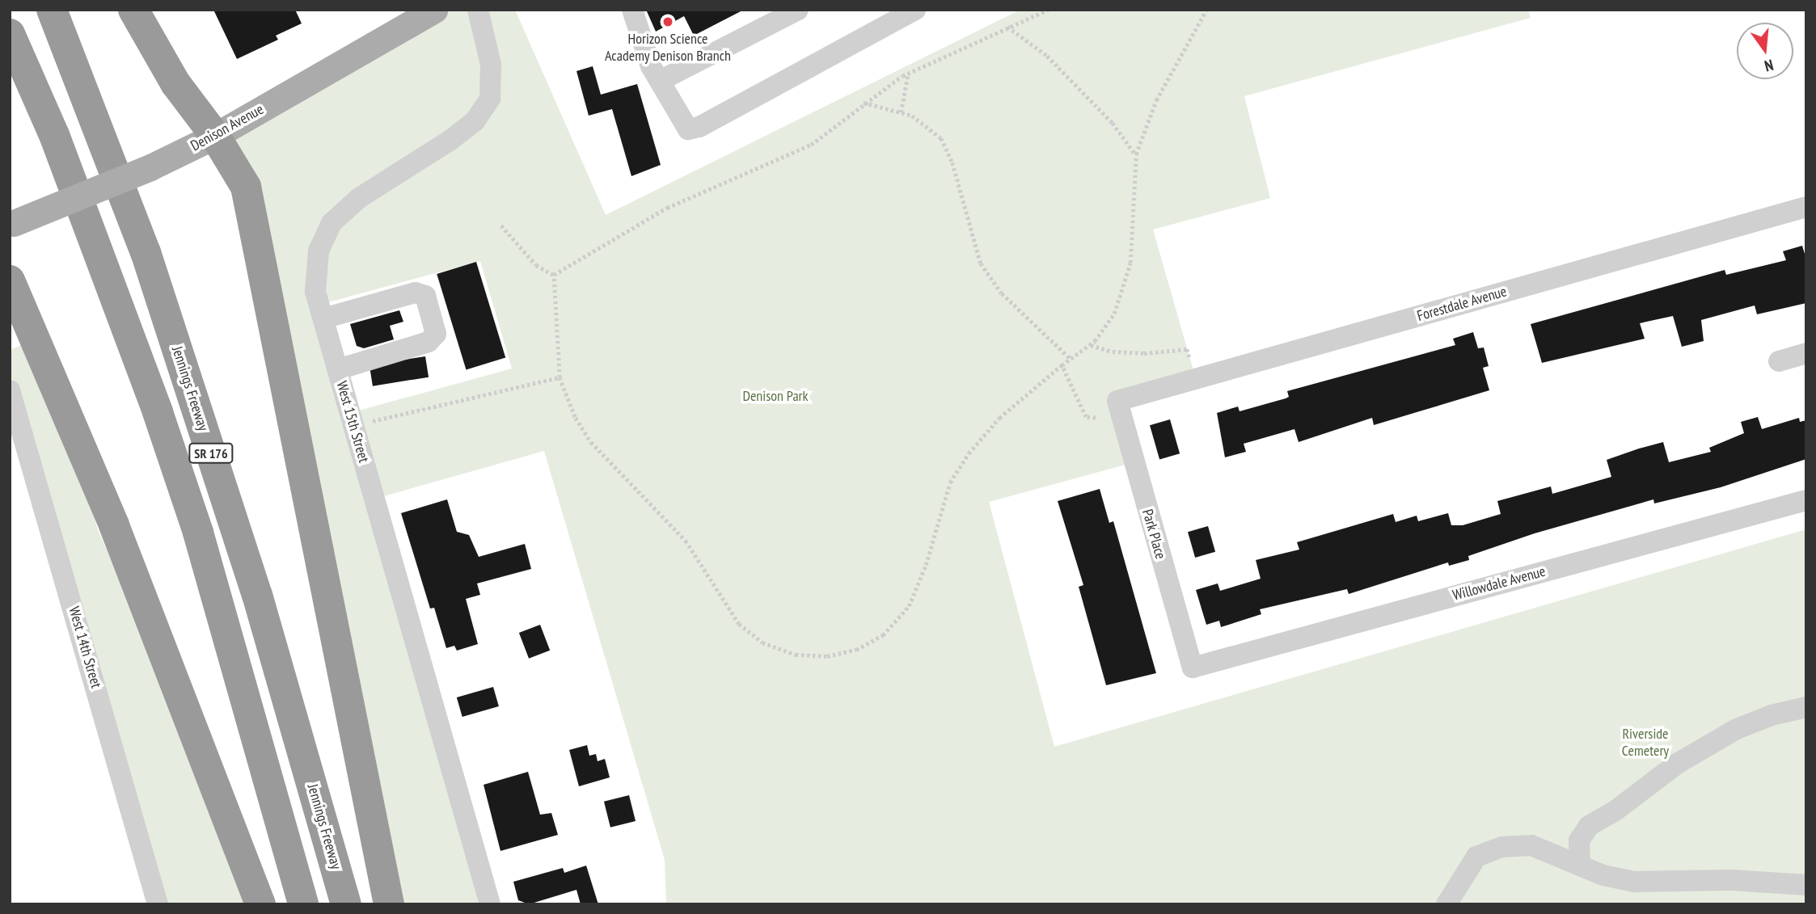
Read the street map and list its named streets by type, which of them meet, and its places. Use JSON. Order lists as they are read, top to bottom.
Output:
{
  "streets": {
    "highway": ["Jennings Freeway", "SR 176"],
    "main road": ["Denison Avenue"],
    "street": [
      "Forestdale Avenue",
      "West 15th Street",
      "Park Place",
      "Willowdale Avenue",
      "West 14th Street"
    ]
  },
  "crossings": [
    ["Forestdale Avenue", "Park Place"],
    ["Park Place", "Willowdale Avenue"]
  ],
  "parks": ["Denison Park", "Riverside Cemetery"],
  "places": ["Horizon Science Academy Denison Branch"],
  "north": "bottom"
}
